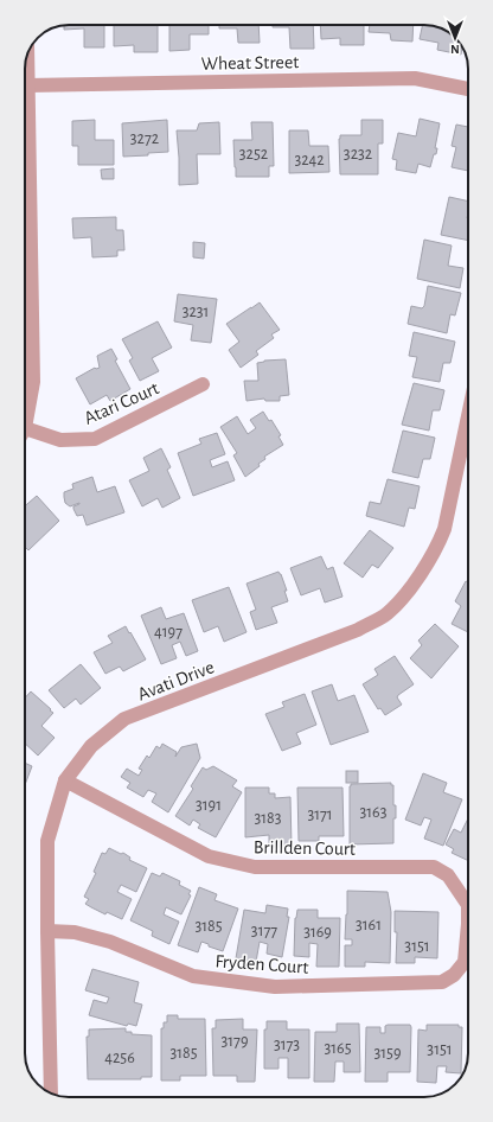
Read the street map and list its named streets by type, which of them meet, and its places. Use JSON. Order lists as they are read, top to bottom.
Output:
{
  "streets": {
    "street": [
      "Wheat Street",
      "Atari Court",
      "Avati Drive",
      "Brillden Court",
      "Fryden Court"
    ]
  },
  "crossings": [
    ["Avati Drive", "Brillden Court"],
    ["Avati Drive", "Fryden Court"],
    ["Brillden Court", "Fryden Court"]
  ],
  "house_numbers": [
    "3272",
    "3252",
    "3232",
    "3242",
    "3231",
    "4197",
    "3191",
    "3163",
    "3171",
    "3183",
    "3161",
    "3185",
    "3177",
    "3169",
    "3151",
    "3179",
    "3173",
    "3165",
    "3151",
    "3185",
    "3159",
    "4256"
  ],
  "north": "bottom"
}
